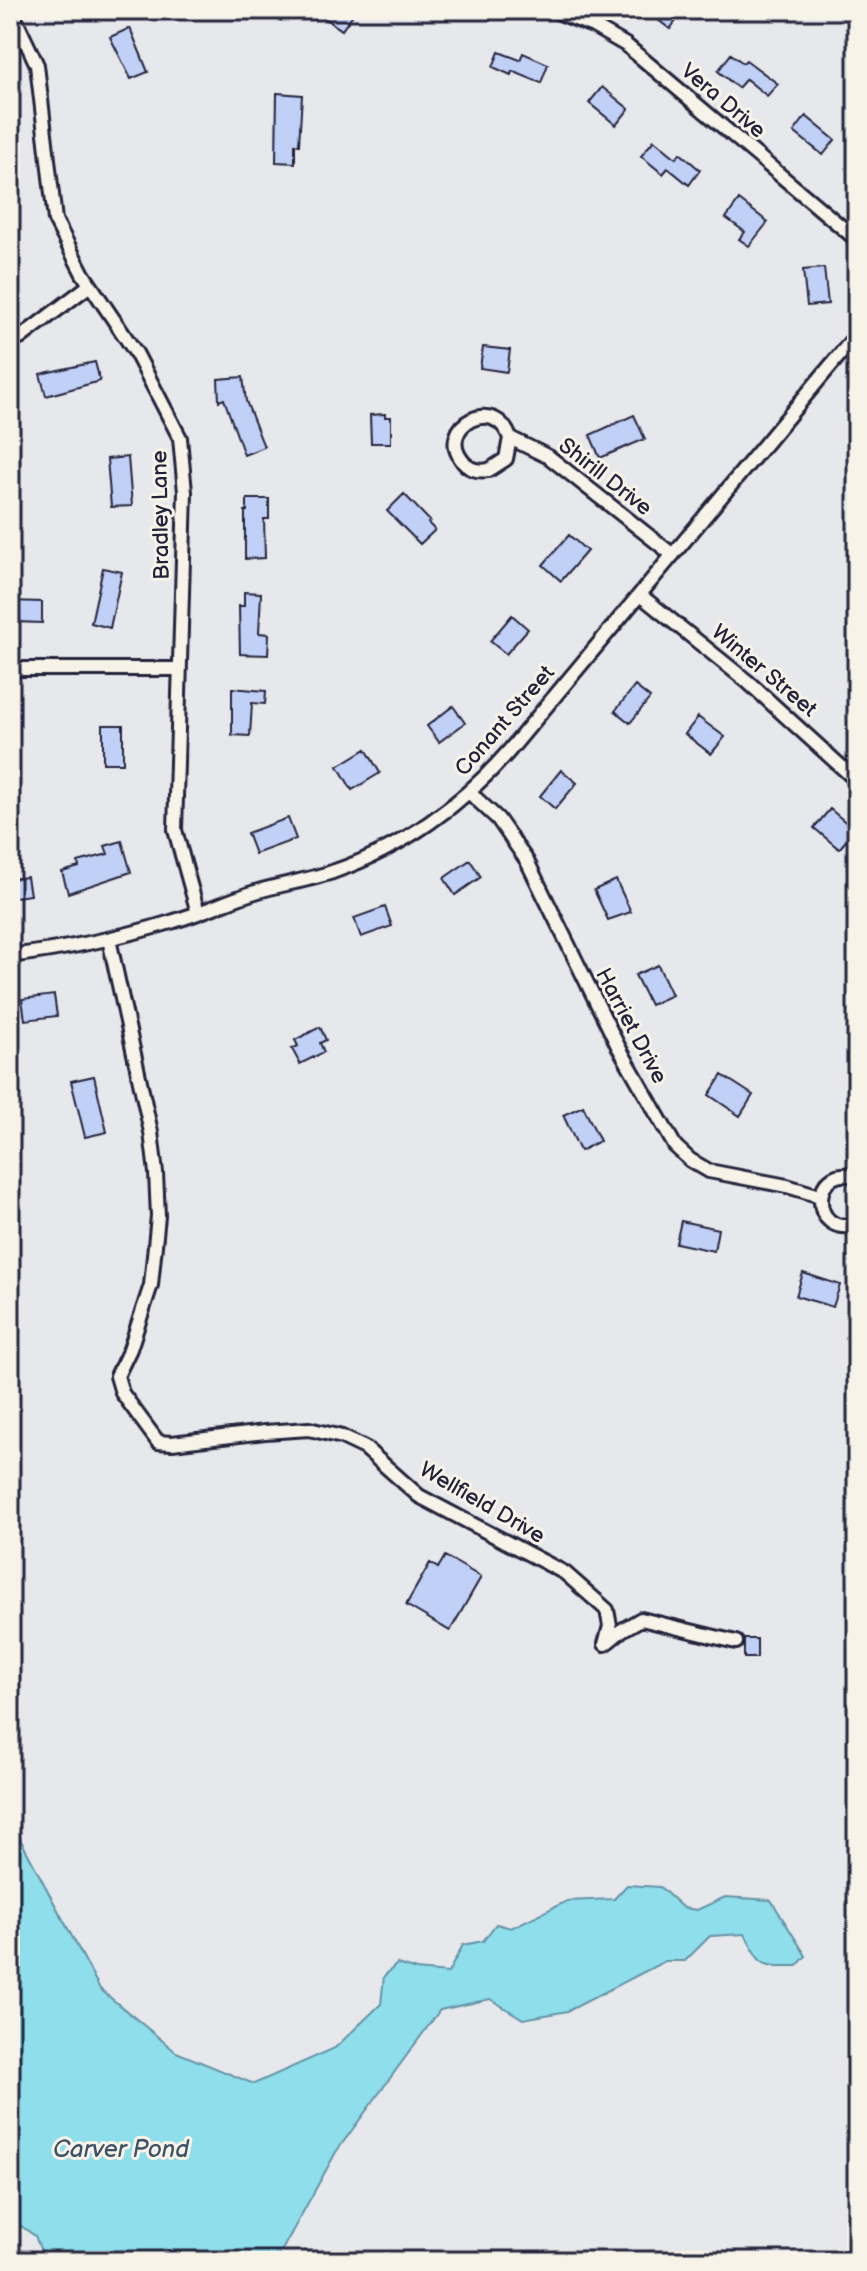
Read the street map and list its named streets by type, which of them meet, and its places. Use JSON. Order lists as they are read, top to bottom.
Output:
{
  "streets": {
    "street": [
      "Vera Drive",
      "Shirill Drive",
      "Bradley Lane",
      "Winter Street",
      "Conant Street",
      "Harriet Drive",
      "Wellfield Drive"
    ]
  },
  "crossings": [
    ["Shirill Drive", "Conant Street"],
    ["Bradley Lane", "Conant Street"],
    ["Winter Street", "Conant Street"],
    ["Conant Street", "Harriet Drive"],
    ["Conant Street", "Wellfield Drive"]
  ],
  "water": ["Carver Pond"]
}
